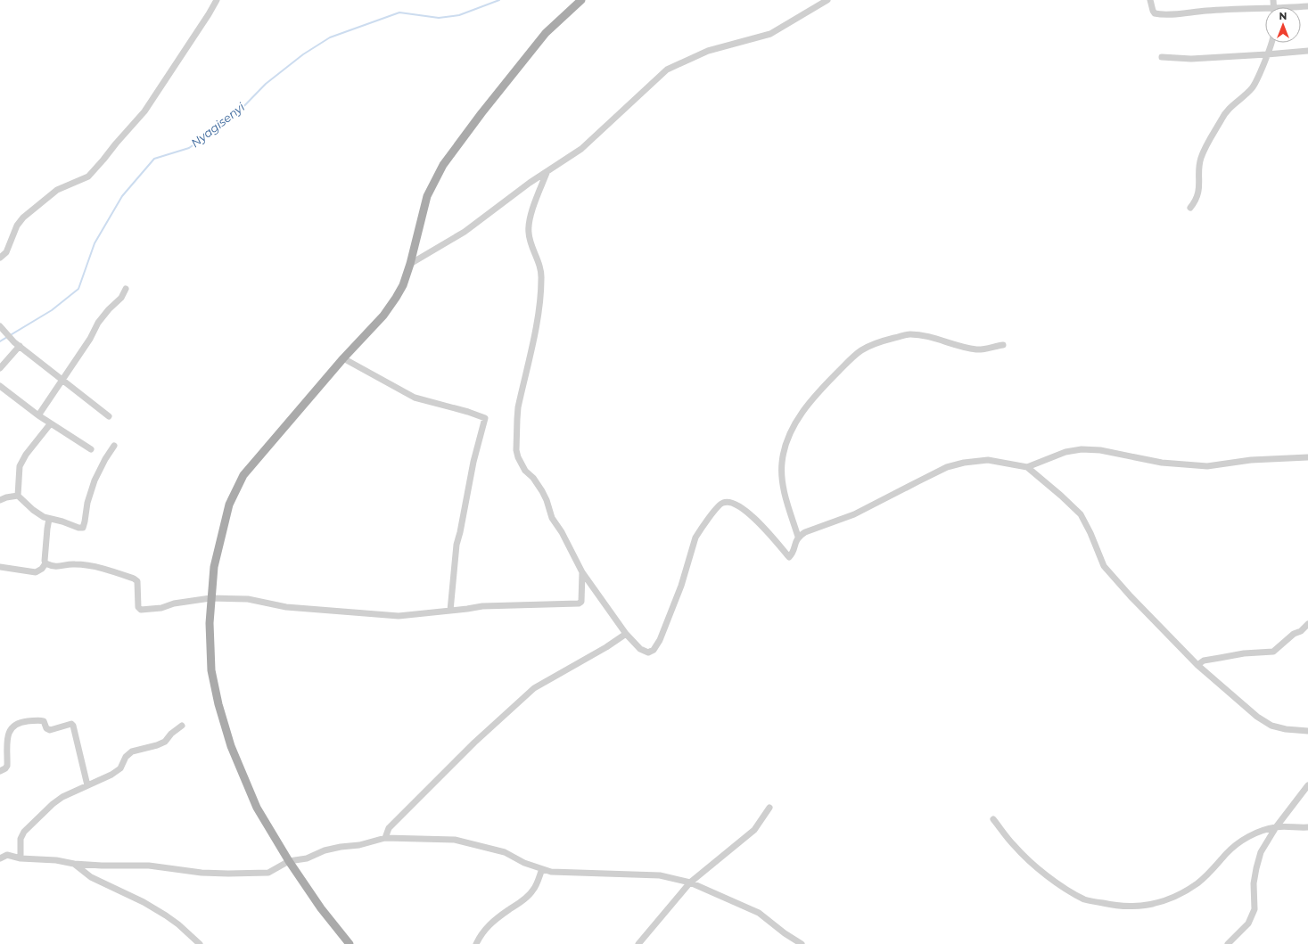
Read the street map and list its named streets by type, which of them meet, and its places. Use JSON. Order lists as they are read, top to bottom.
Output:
{
  "water": ["Nyagisenyi"],
  "north": "top"
}
